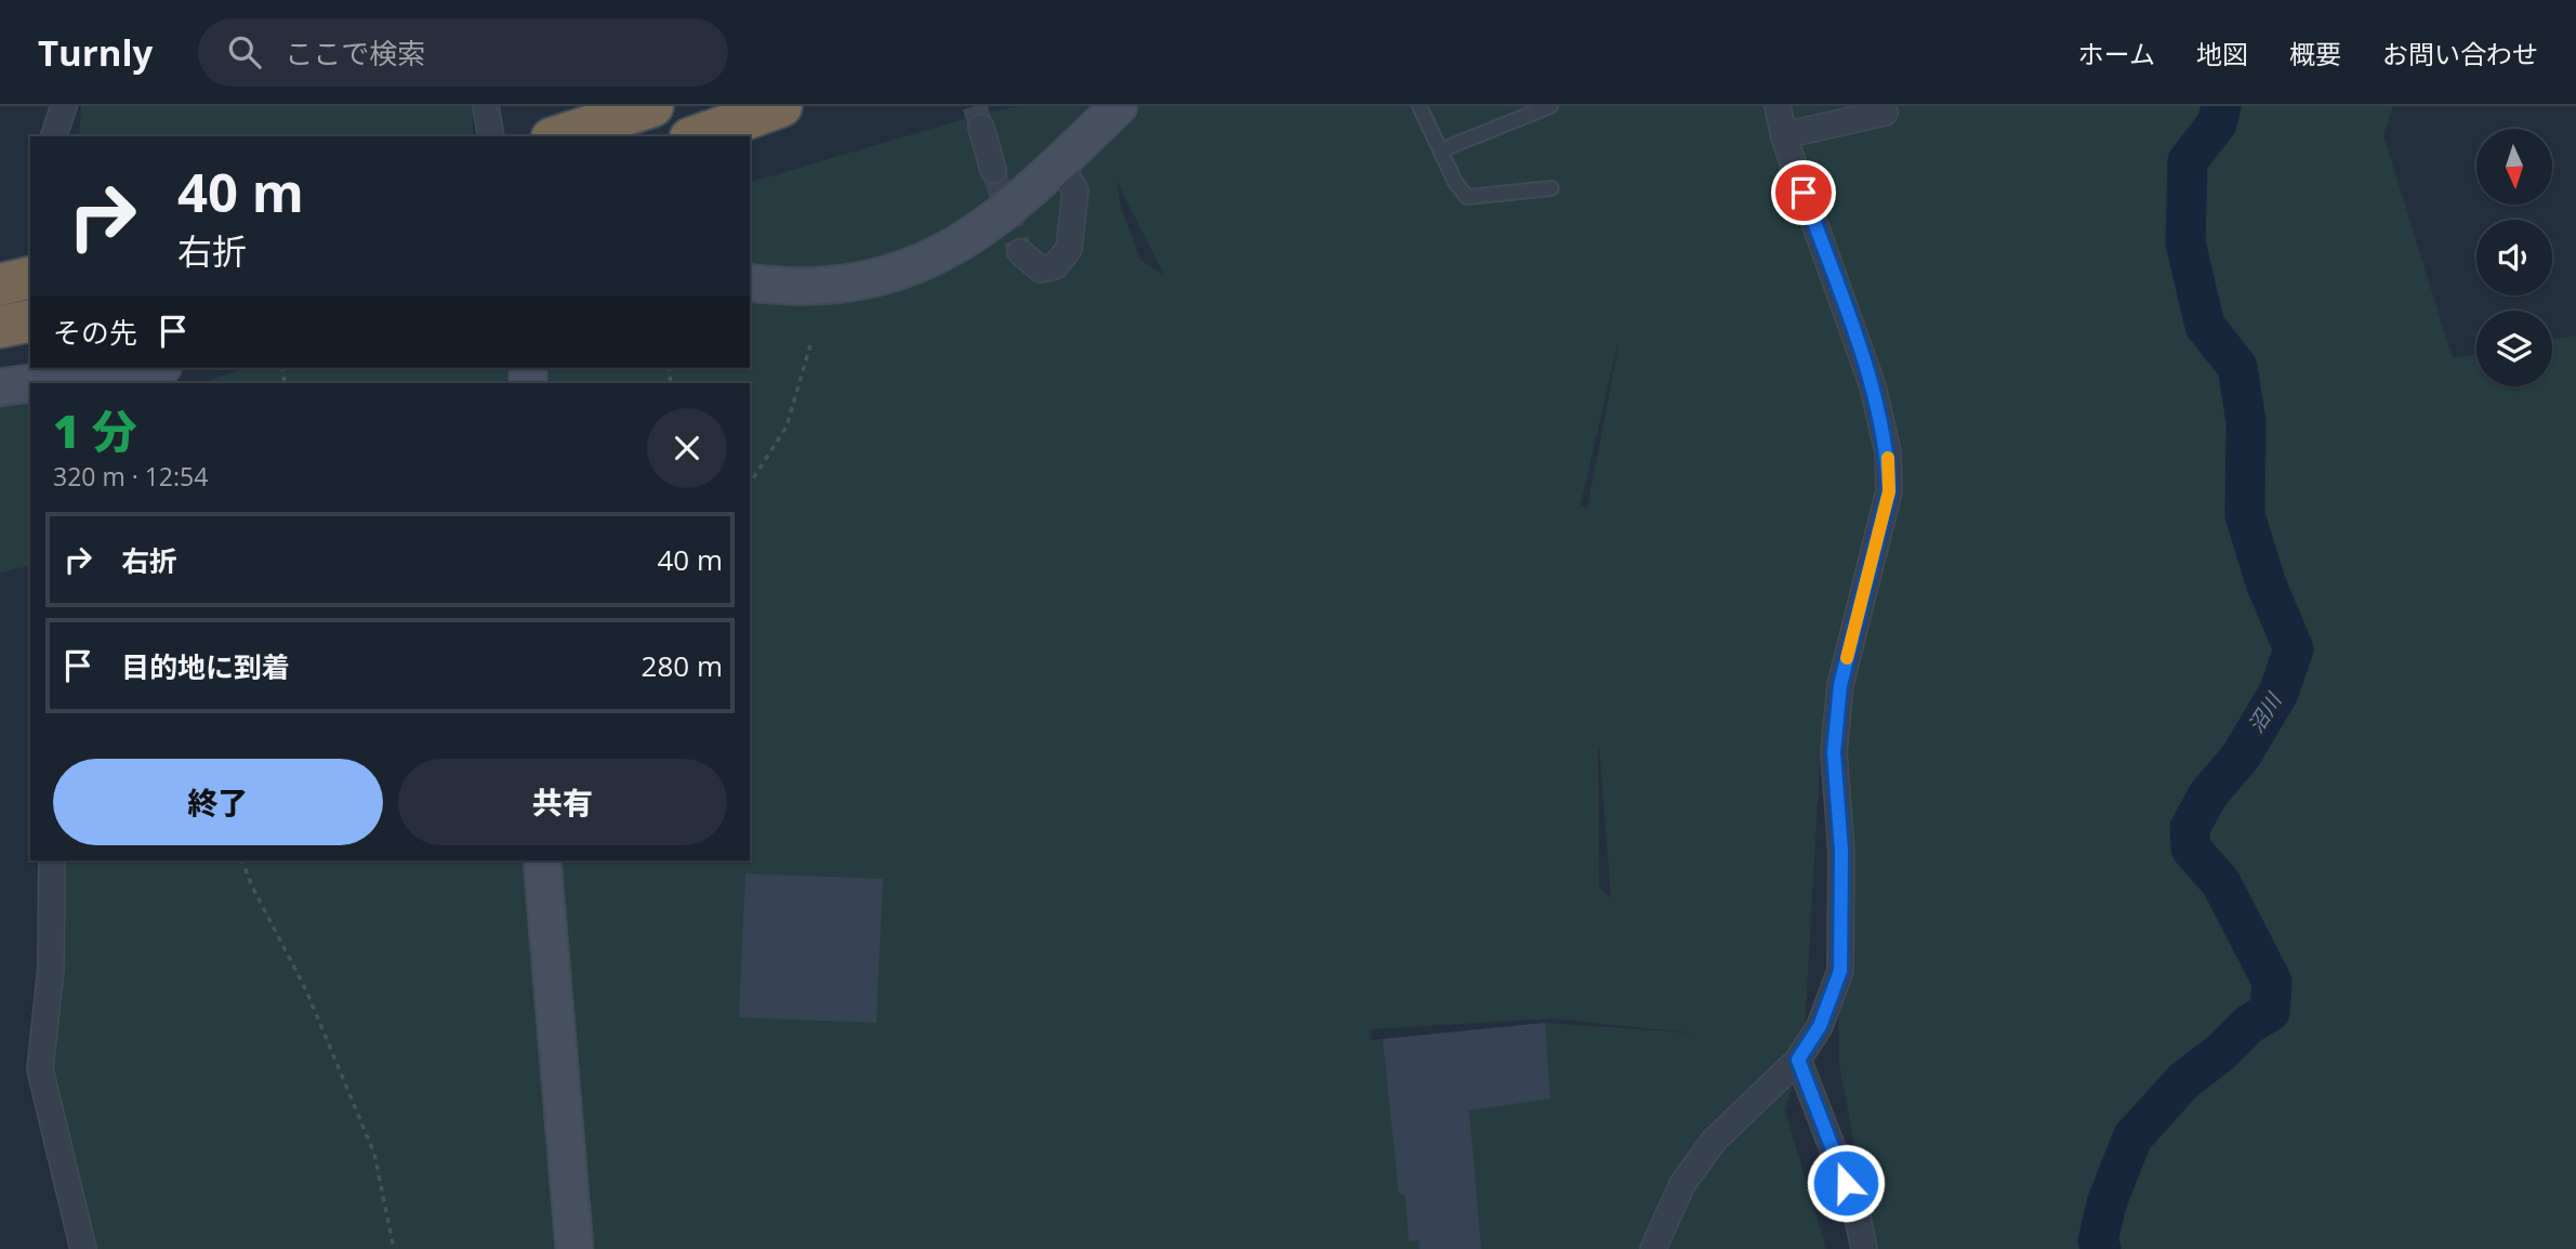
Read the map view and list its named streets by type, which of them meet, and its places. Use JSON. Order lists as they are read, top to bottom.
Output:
{
  "water": ["沼川"],
  "north": "bottom",
  "page": {
    "header": "Turnly",
    "search": "ここで検索",
    "nav": [
      "ホーム",
      "地図",
      "概要",
      "お問い合わせ"
    ],
    "turn": ["40 m", "右折"],
    "then": "その先",
    "heading": ["1 分", "320 m · 12:54"],
    "list": [
      {
        "name": "右折",
        "value": "40 m"
      },
      {
        "name": "目的地に到着",
        "value": "280 m"
      }
    ],
    "buttons": ["終了", "共有"]
  }
}
